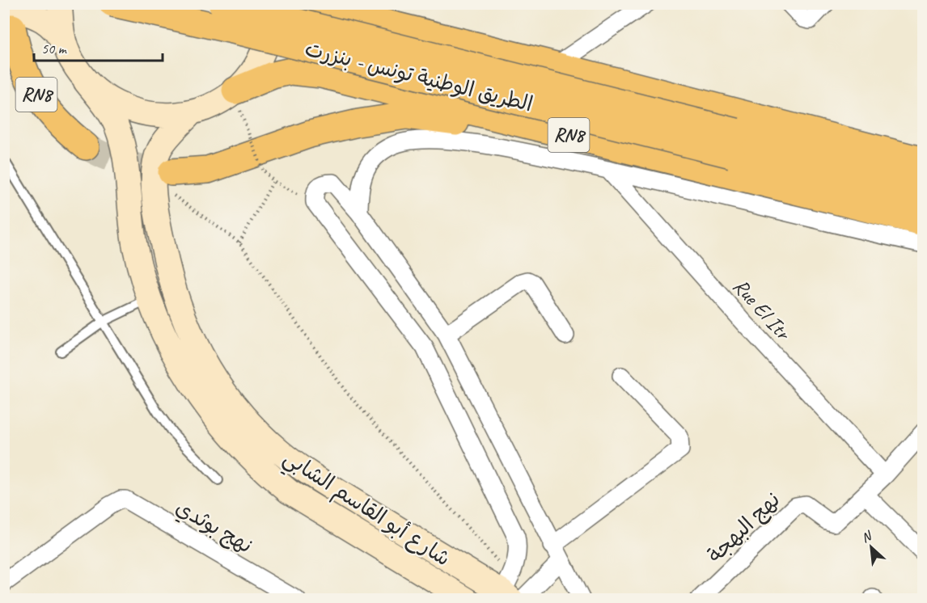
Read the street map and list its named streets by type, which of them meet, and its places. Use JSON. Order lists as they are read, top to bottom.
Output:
{
  "streets": {
    "highway": ["الطريق الوطنية تونس - بنزرت", "RN8"],
    "street": [
      "Rue El Itr",
      "شارع أبو القاسم الشابي",
      "نهج بوثدي",
      "نهج البهجة"
    ]
  },
  "crossings": [
    ["RN8", "شارع أبو القاسم الشابي"]
  ],
  "scale_bar": "50 m",
  "north": "top left"
}
